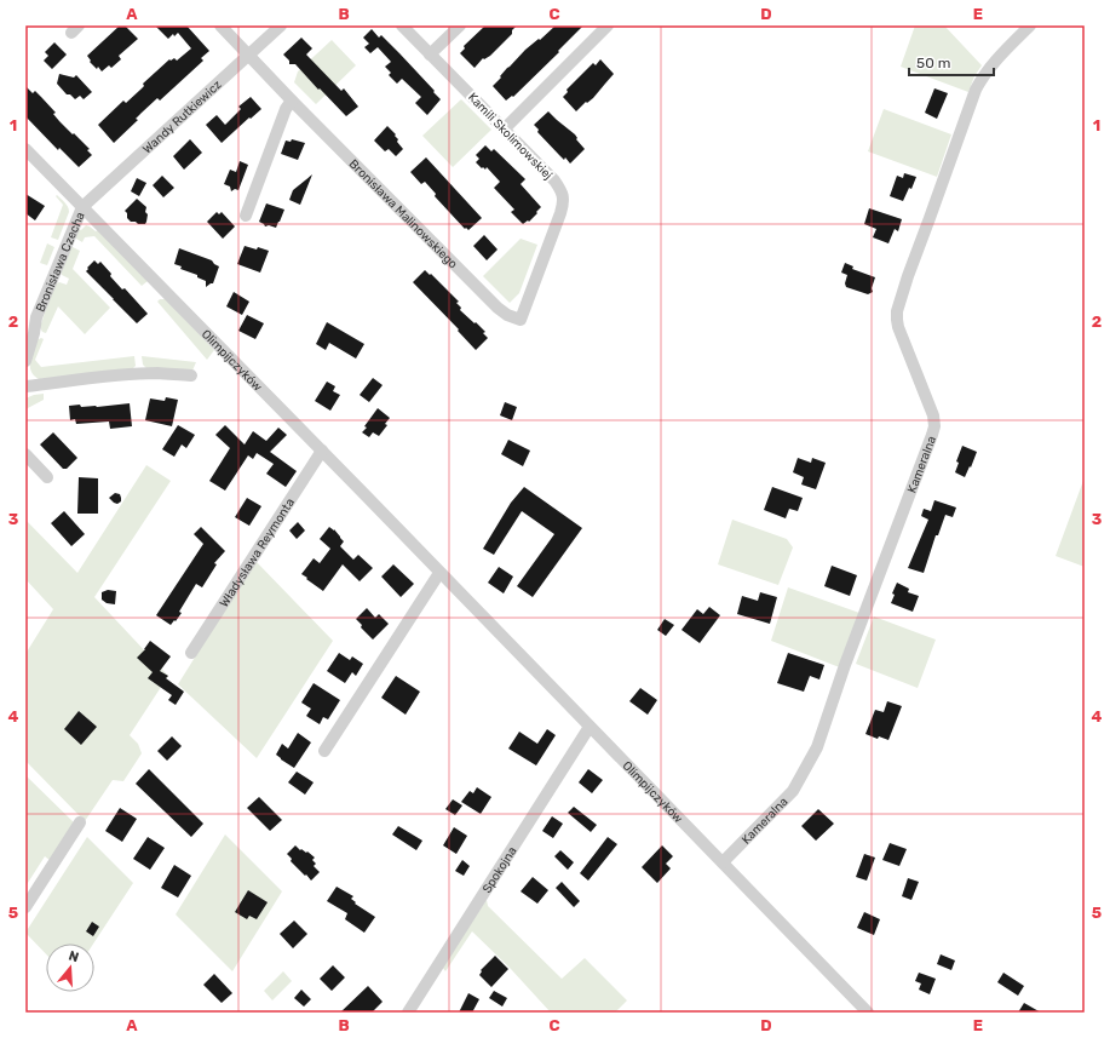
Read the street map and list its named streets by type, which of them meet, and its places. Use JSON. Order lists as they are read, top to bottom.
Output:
{
  "streets": {
    "street": [
      "Wandy Rutkiewicz",
      "Kamili Skolimowskiej",
      "Bronisława Malinowskiego",
      "Bronisława Czecha",
      "Olimpijczyków",
      "Kameralna",
      "Władysława Reymonta",
      "Spokojna"
    ]
  },
  "crossings": [
    ["Wandy Rutkiewicz", "Bronisława Malinowskiego"],
    ["Wandy Rutkiewicz", "Bronisława Czecha"],
    ["Wandy Rutkiewicz", "Olimpijczyków"],
    ["Kamili Skolimowskiej", "Bronisława Malinowskiego"],
    ["Bronisława Czecha", "Olimpijczyków"],
    ["Olimpijczyków", "Kameralna"],
    ["Olimpijczyków", "Władysława Reymonta"],
    ["Olimpijczyków", "Spokojna"]
  ],
  "scale_bar": "50 m",
  "north": "top",
  "grid": {
    "columns": [
      "A",
      "B",
      "C",
      "D",
      "E"
    ],
    "rows": [
      "1",
      "2",
      "3",
      "4",
      "5"
    ]
  }
}
